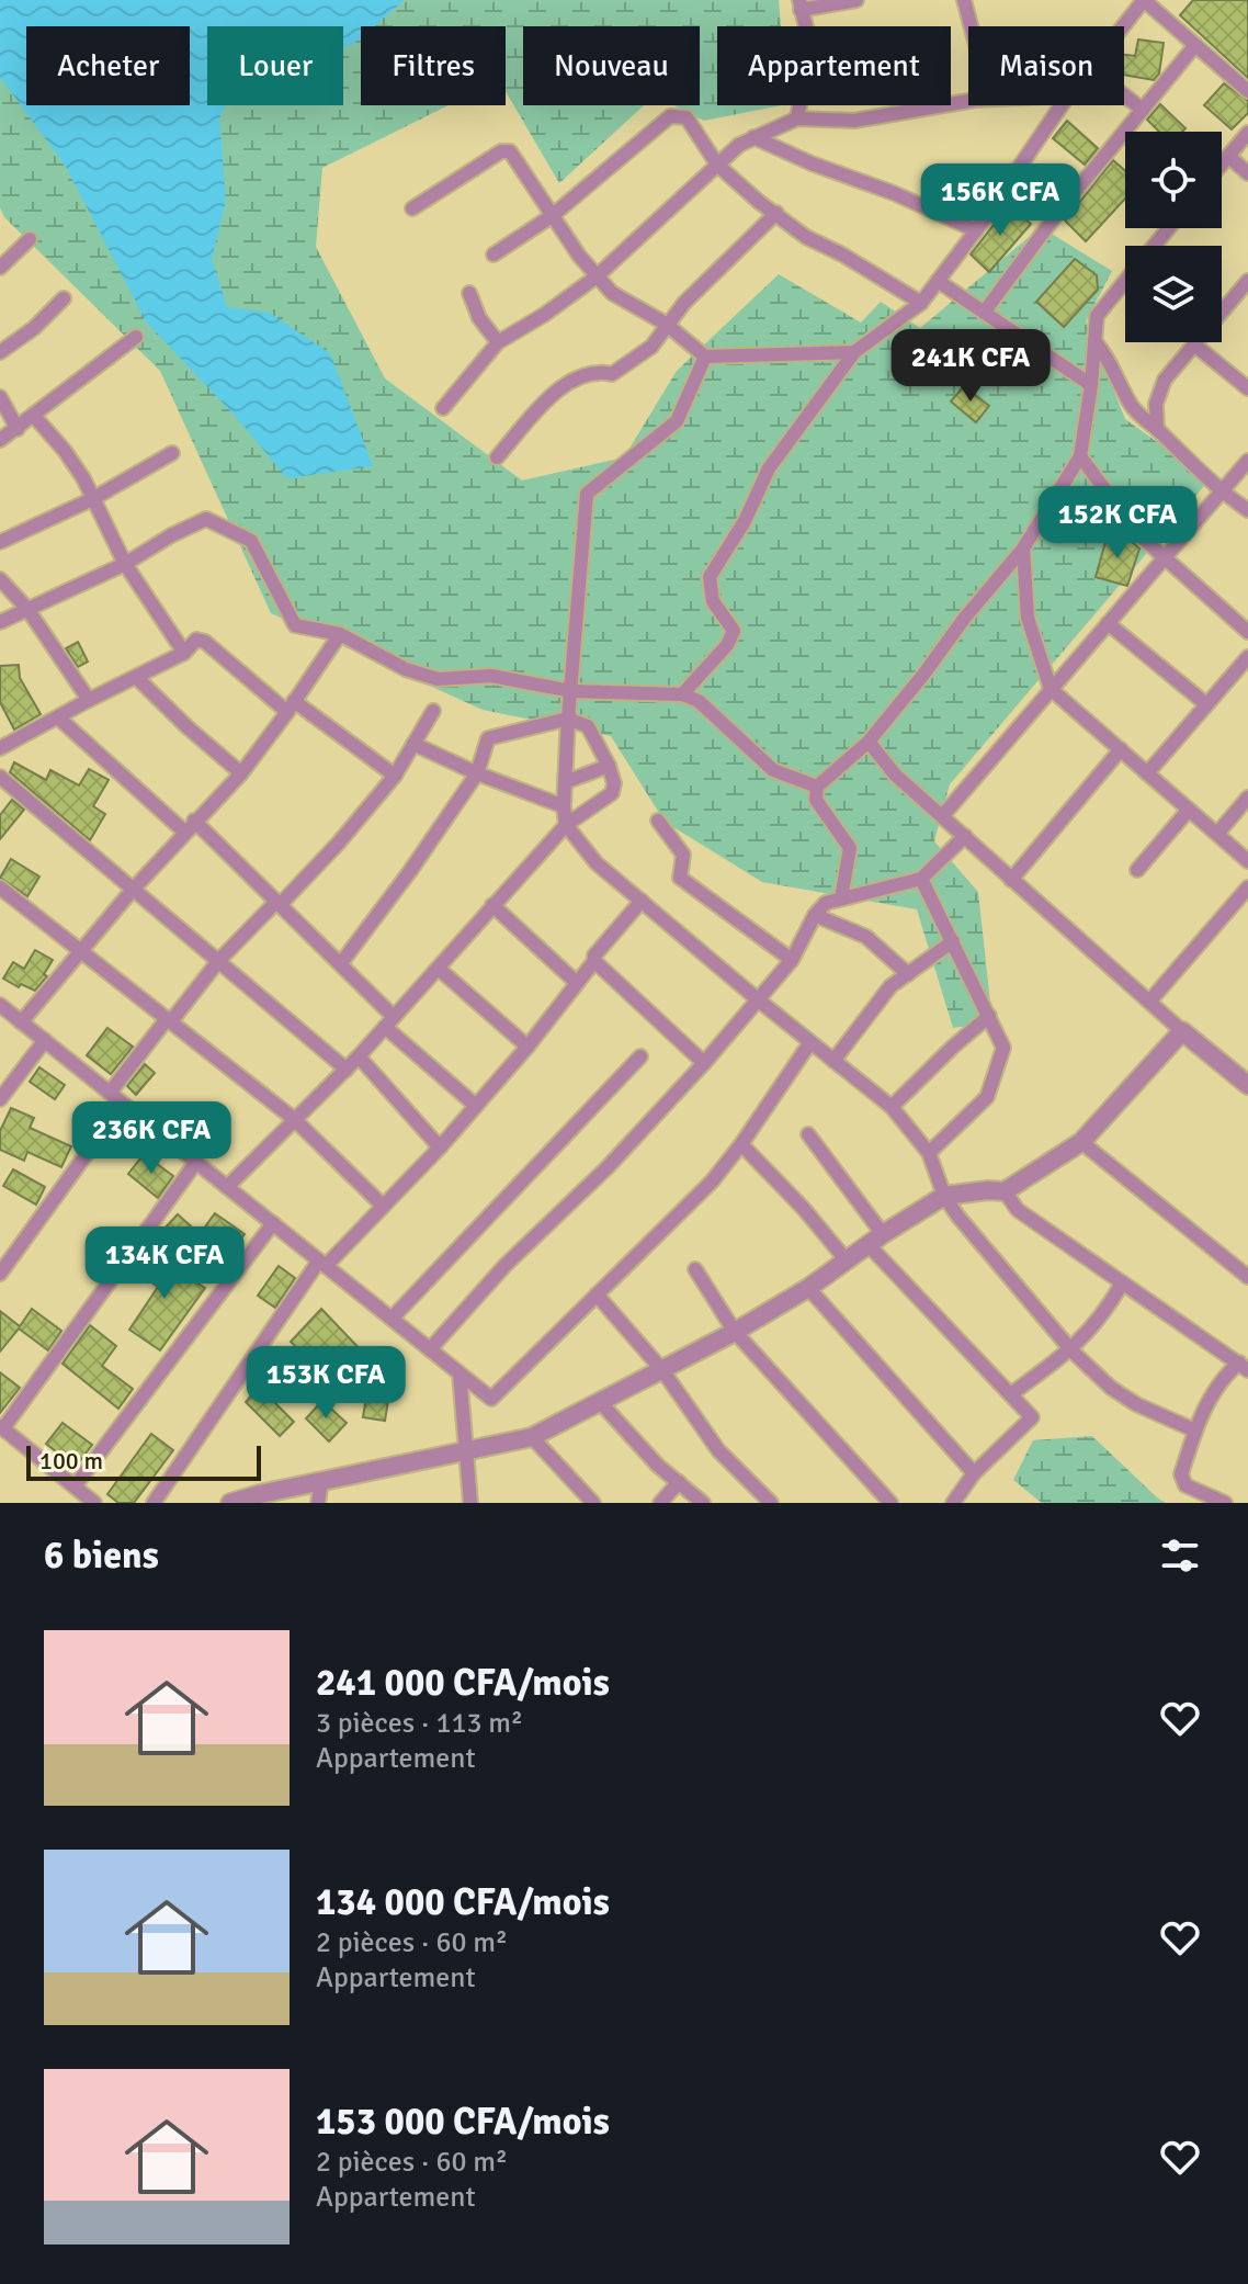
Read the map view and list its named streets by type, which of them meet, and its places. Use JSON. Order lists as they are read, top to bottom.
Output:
{
  "scale_bar": "100 m",
  "page": {
    "chip": [
      "Acheter",
      "Louer",
      "Filtres",
      "Nouveau",
      "Appartement",
      "Maison"
    ],
    "price": [
      "156K CFA",
      "241K CFA",
      "152K CFA",
      "236K CFA",
      "134K CFA",
      "153K CFA"
    ],
    "scale": "100 m",
    "heading": "6 biens",
    "list": [
      {
        "name": "241 000 CFA/mois",
        "note": "3 pièces · 113 m² · Appartement"
      },
      {
        "name": "134 000 CFA/mois",
        "note": "2 pièces · 60 m² · Appartement"
      },
      {
        "name": "153 000 CFA/mois",
        "note": "2 pièces · 60 m² · Appartement"
      }
    ]
  }
}
